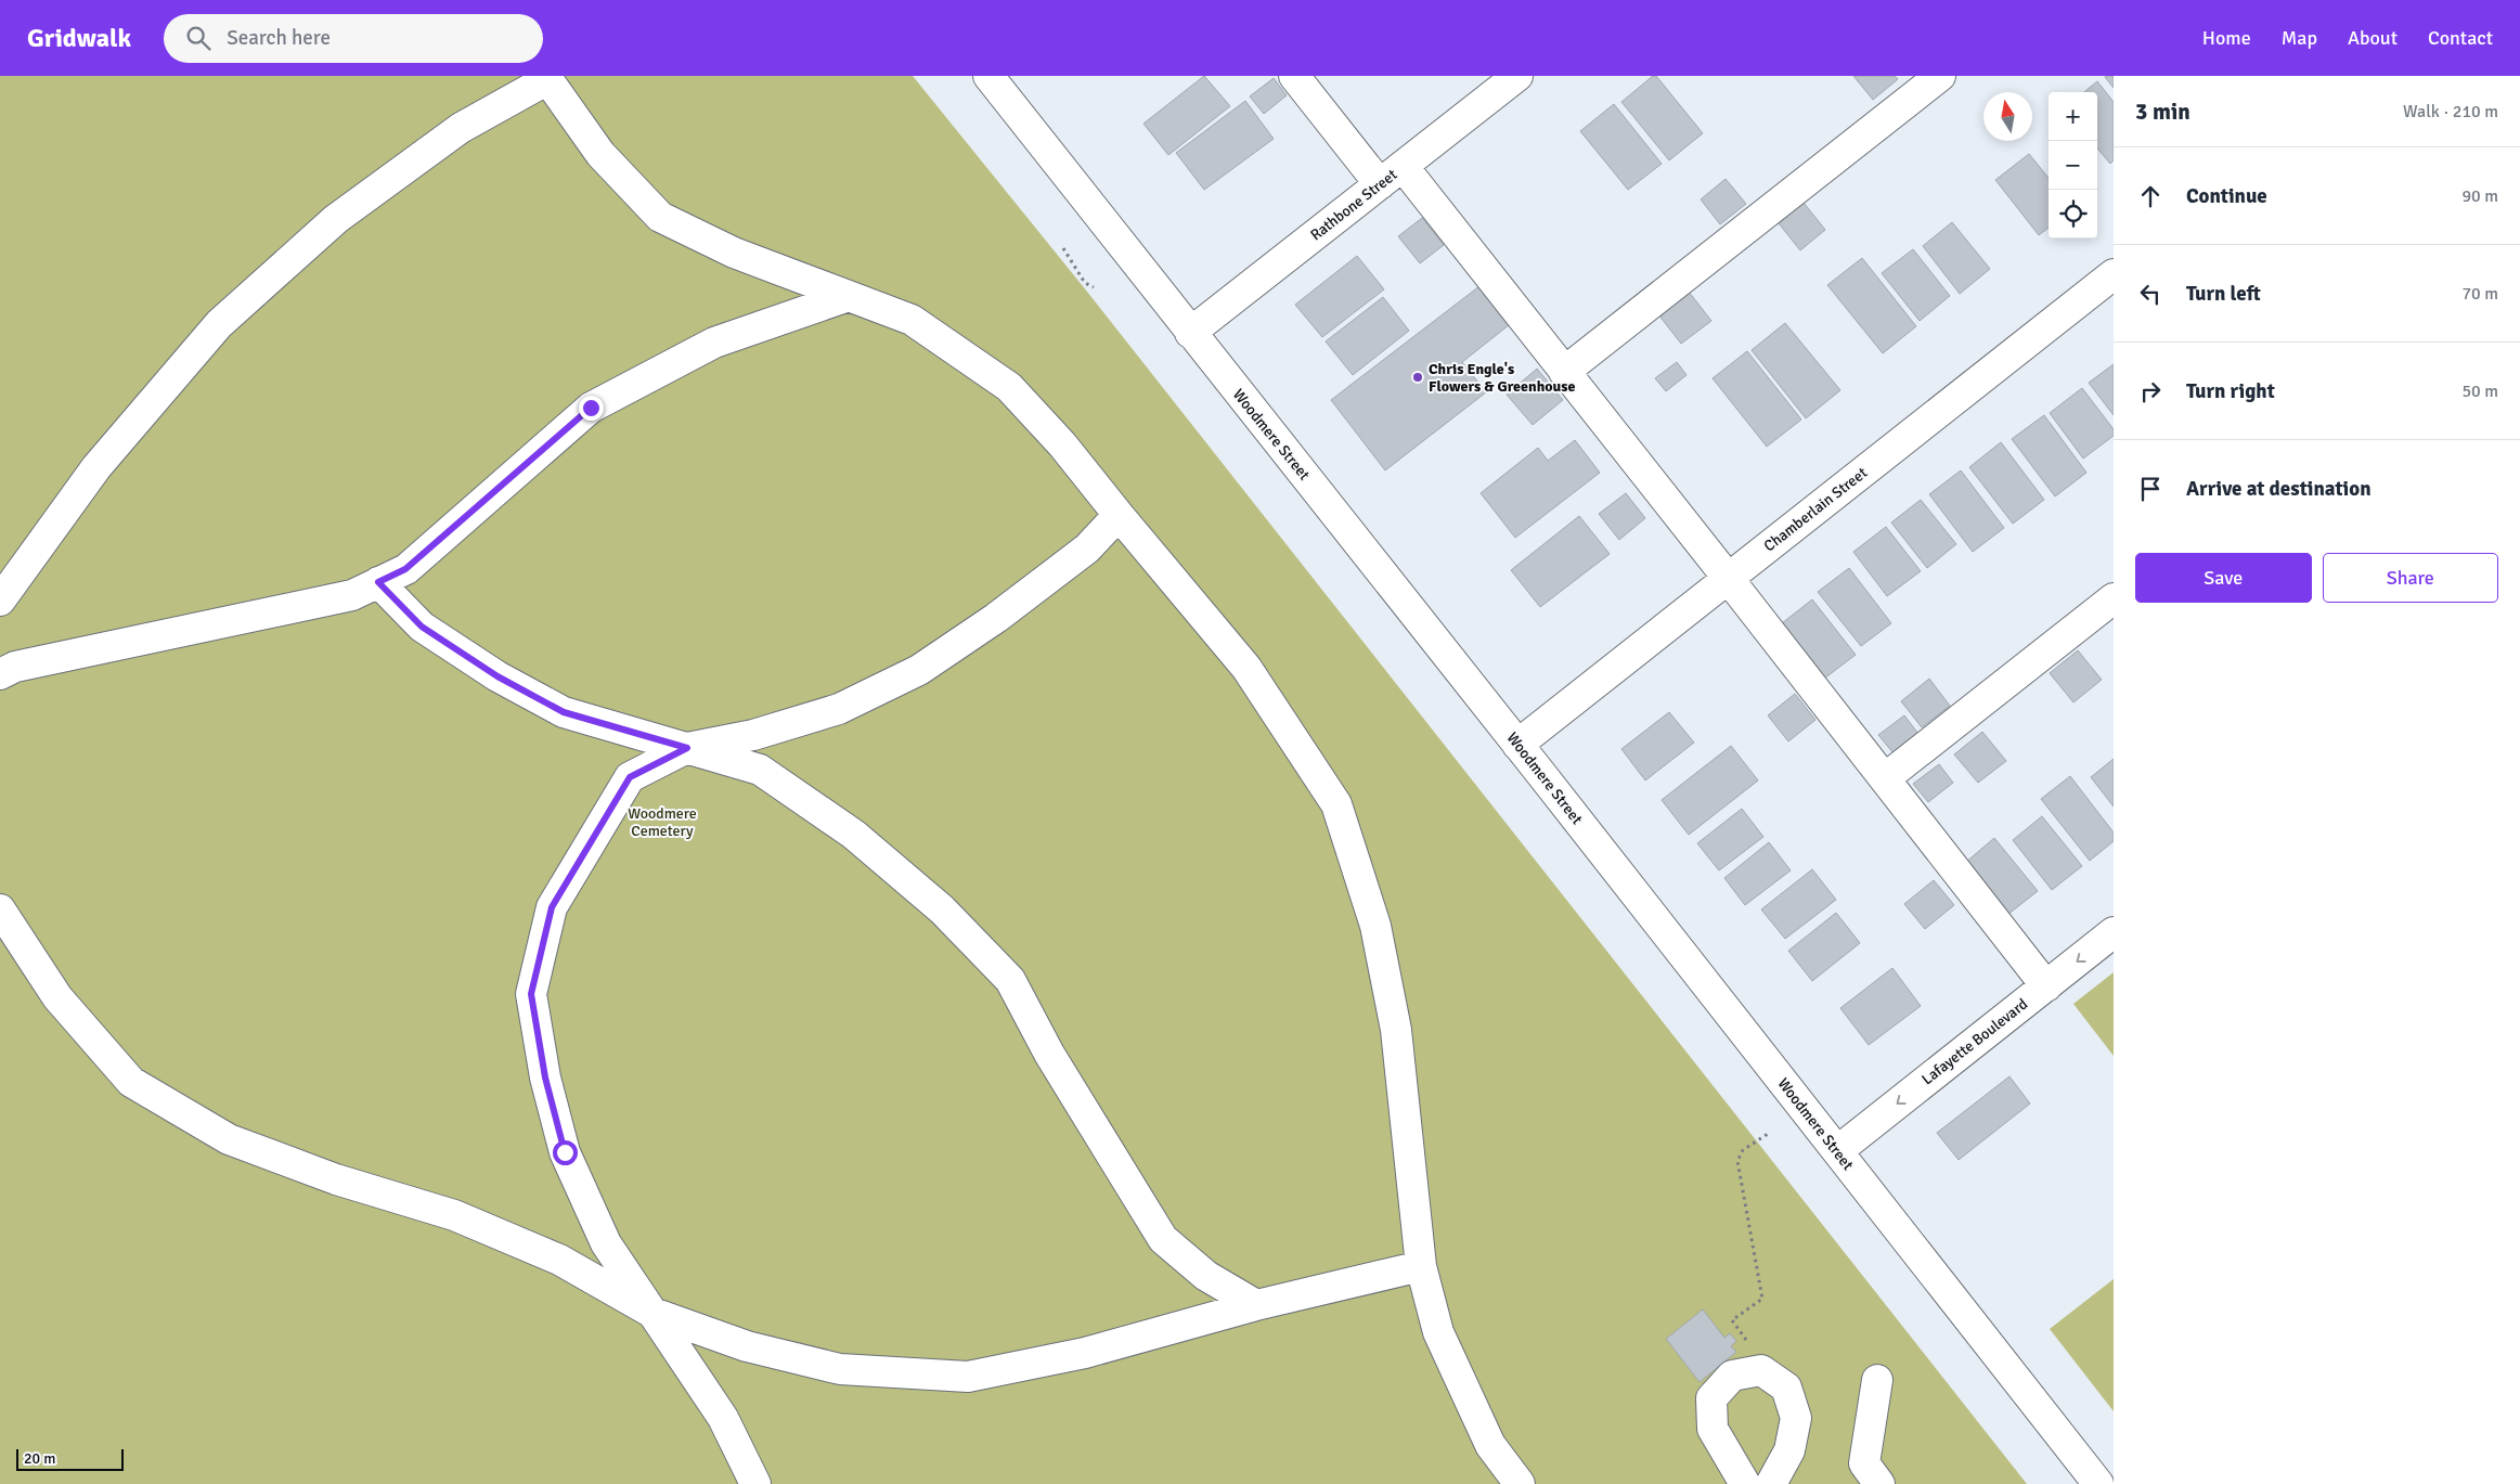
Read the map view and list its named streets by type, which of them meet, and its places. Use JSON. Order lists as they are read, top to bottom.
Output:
{
  "streets": {
    "street": [
      "Rathbone Street",
      "Woodmere Street",
      "Chamberlain Street",
      "Lafayette Boulevard"
    ]
  },
  "crossings": [
    ["Rathbone Street", "Woodmere Street"],
    ["Woodmere Street", "Chamberlain Street"],
    ["Woodmere Street", "Lafayette Boulevard"]
  ],
  "one_way": ["Lafayette Boulevard"],
  "parks": ["Woodmere Cemetery"],
  "places": ["Chris Engle's Flowers & Greenhouse"],
  "scale_bar": "20 m",
  "north": "top",
  "page": {
    "header": "Gridwalk",
    "search": "Search here",
    "nav": [
      "Home",
      "Map",
      "About",
      "Contact"
    ],
    "heading": ["3 min", "Walk · 210 m"],
    "map_buttons": ["+", "−"],
    "list": [
      ["Continue", "90 m"],
      ["Turn left", "70 m"],
      ["Turn right", "50 m"],
      "Arrive at destination"
    ],
    "buttons": ["Save", "Share"],
    "scale": "20 m"
  }
}
